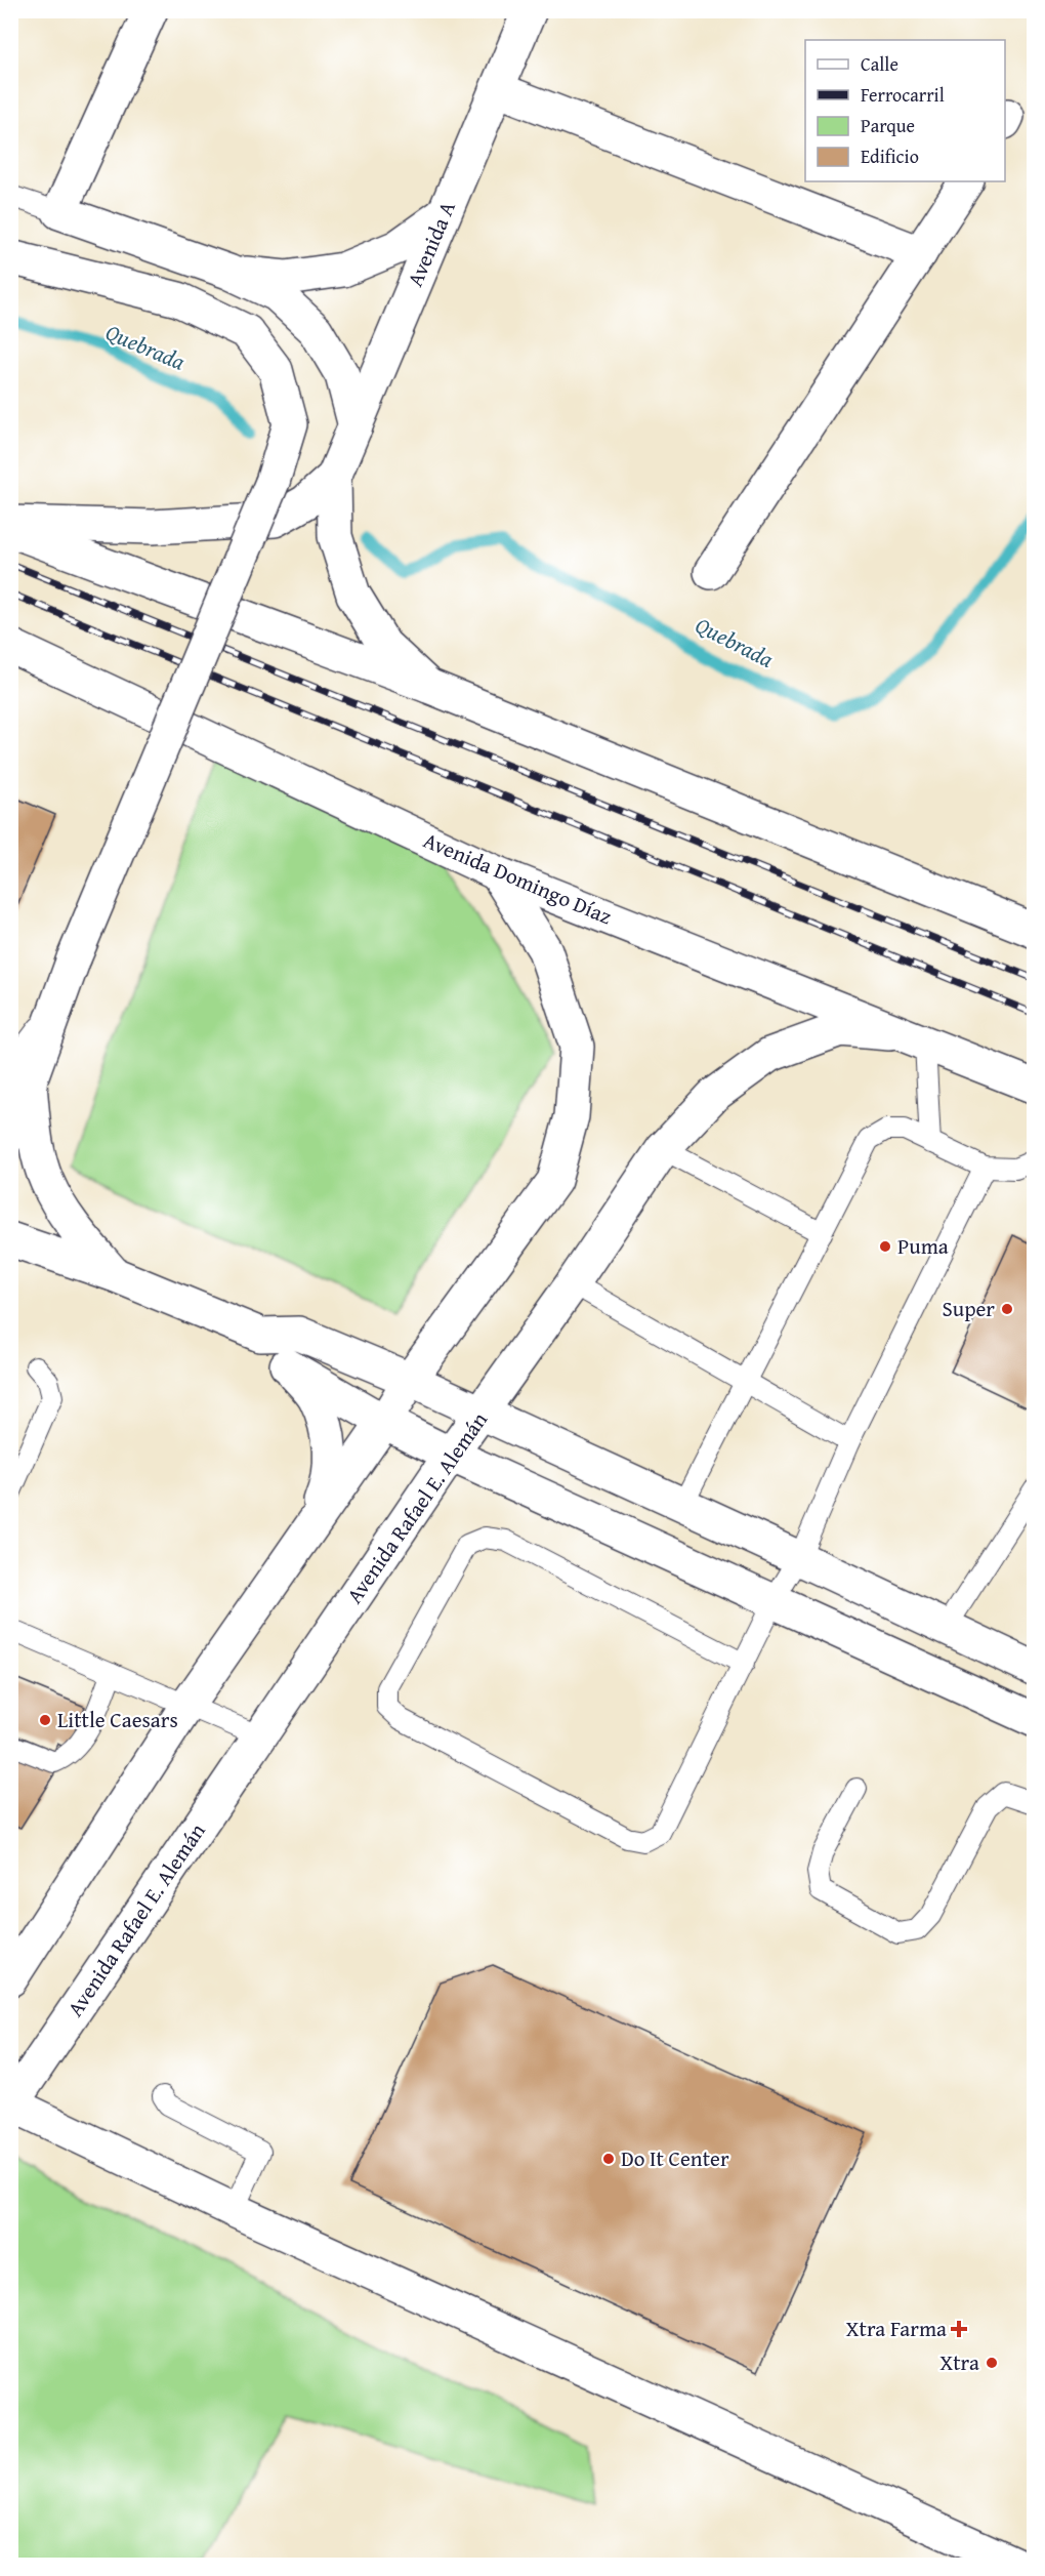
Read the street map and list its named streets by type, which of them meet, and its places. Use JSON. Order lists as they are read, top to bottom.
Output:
{
  "streets": {
    "main road": ["Avenida A", "Avenida Domingo Díaz", "Avenida Rafael E. Alemán"]
  },
  "crossings": [
    ["Avenida Domingo Díaz", "Avenida Rafael E. Alemán"]
  ],
  "water": ["Quebrada"],
  "places": {
    "other": [
      "Puma",
      "Super",
      "Little Caesars",
      "Do It Center",
      "Xtra"
    ],
    "health": ["Xtra Farma"]
  },
  "legend": [
    "Calle",
    "Ferrocarril",
    "Parque",
    "Edificio"
  ]
}
